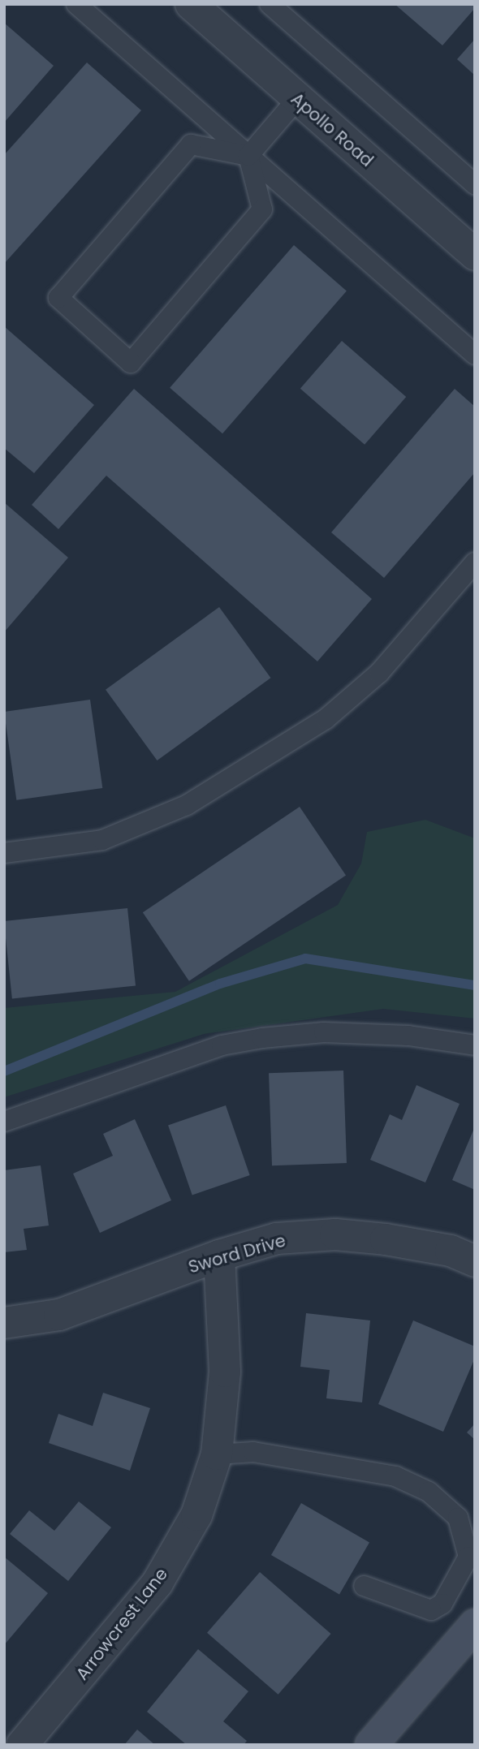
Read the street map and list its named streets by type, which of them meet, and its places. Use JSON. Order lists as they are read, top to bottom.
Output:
{
  "streets": {
    "street": ["Apollo Road", "Sword Drive", "Arrowcrest Lane"]
  },
  "crossings": [
    ["Sword Drive", "Arrowcrest Lane"]
  ]
}
